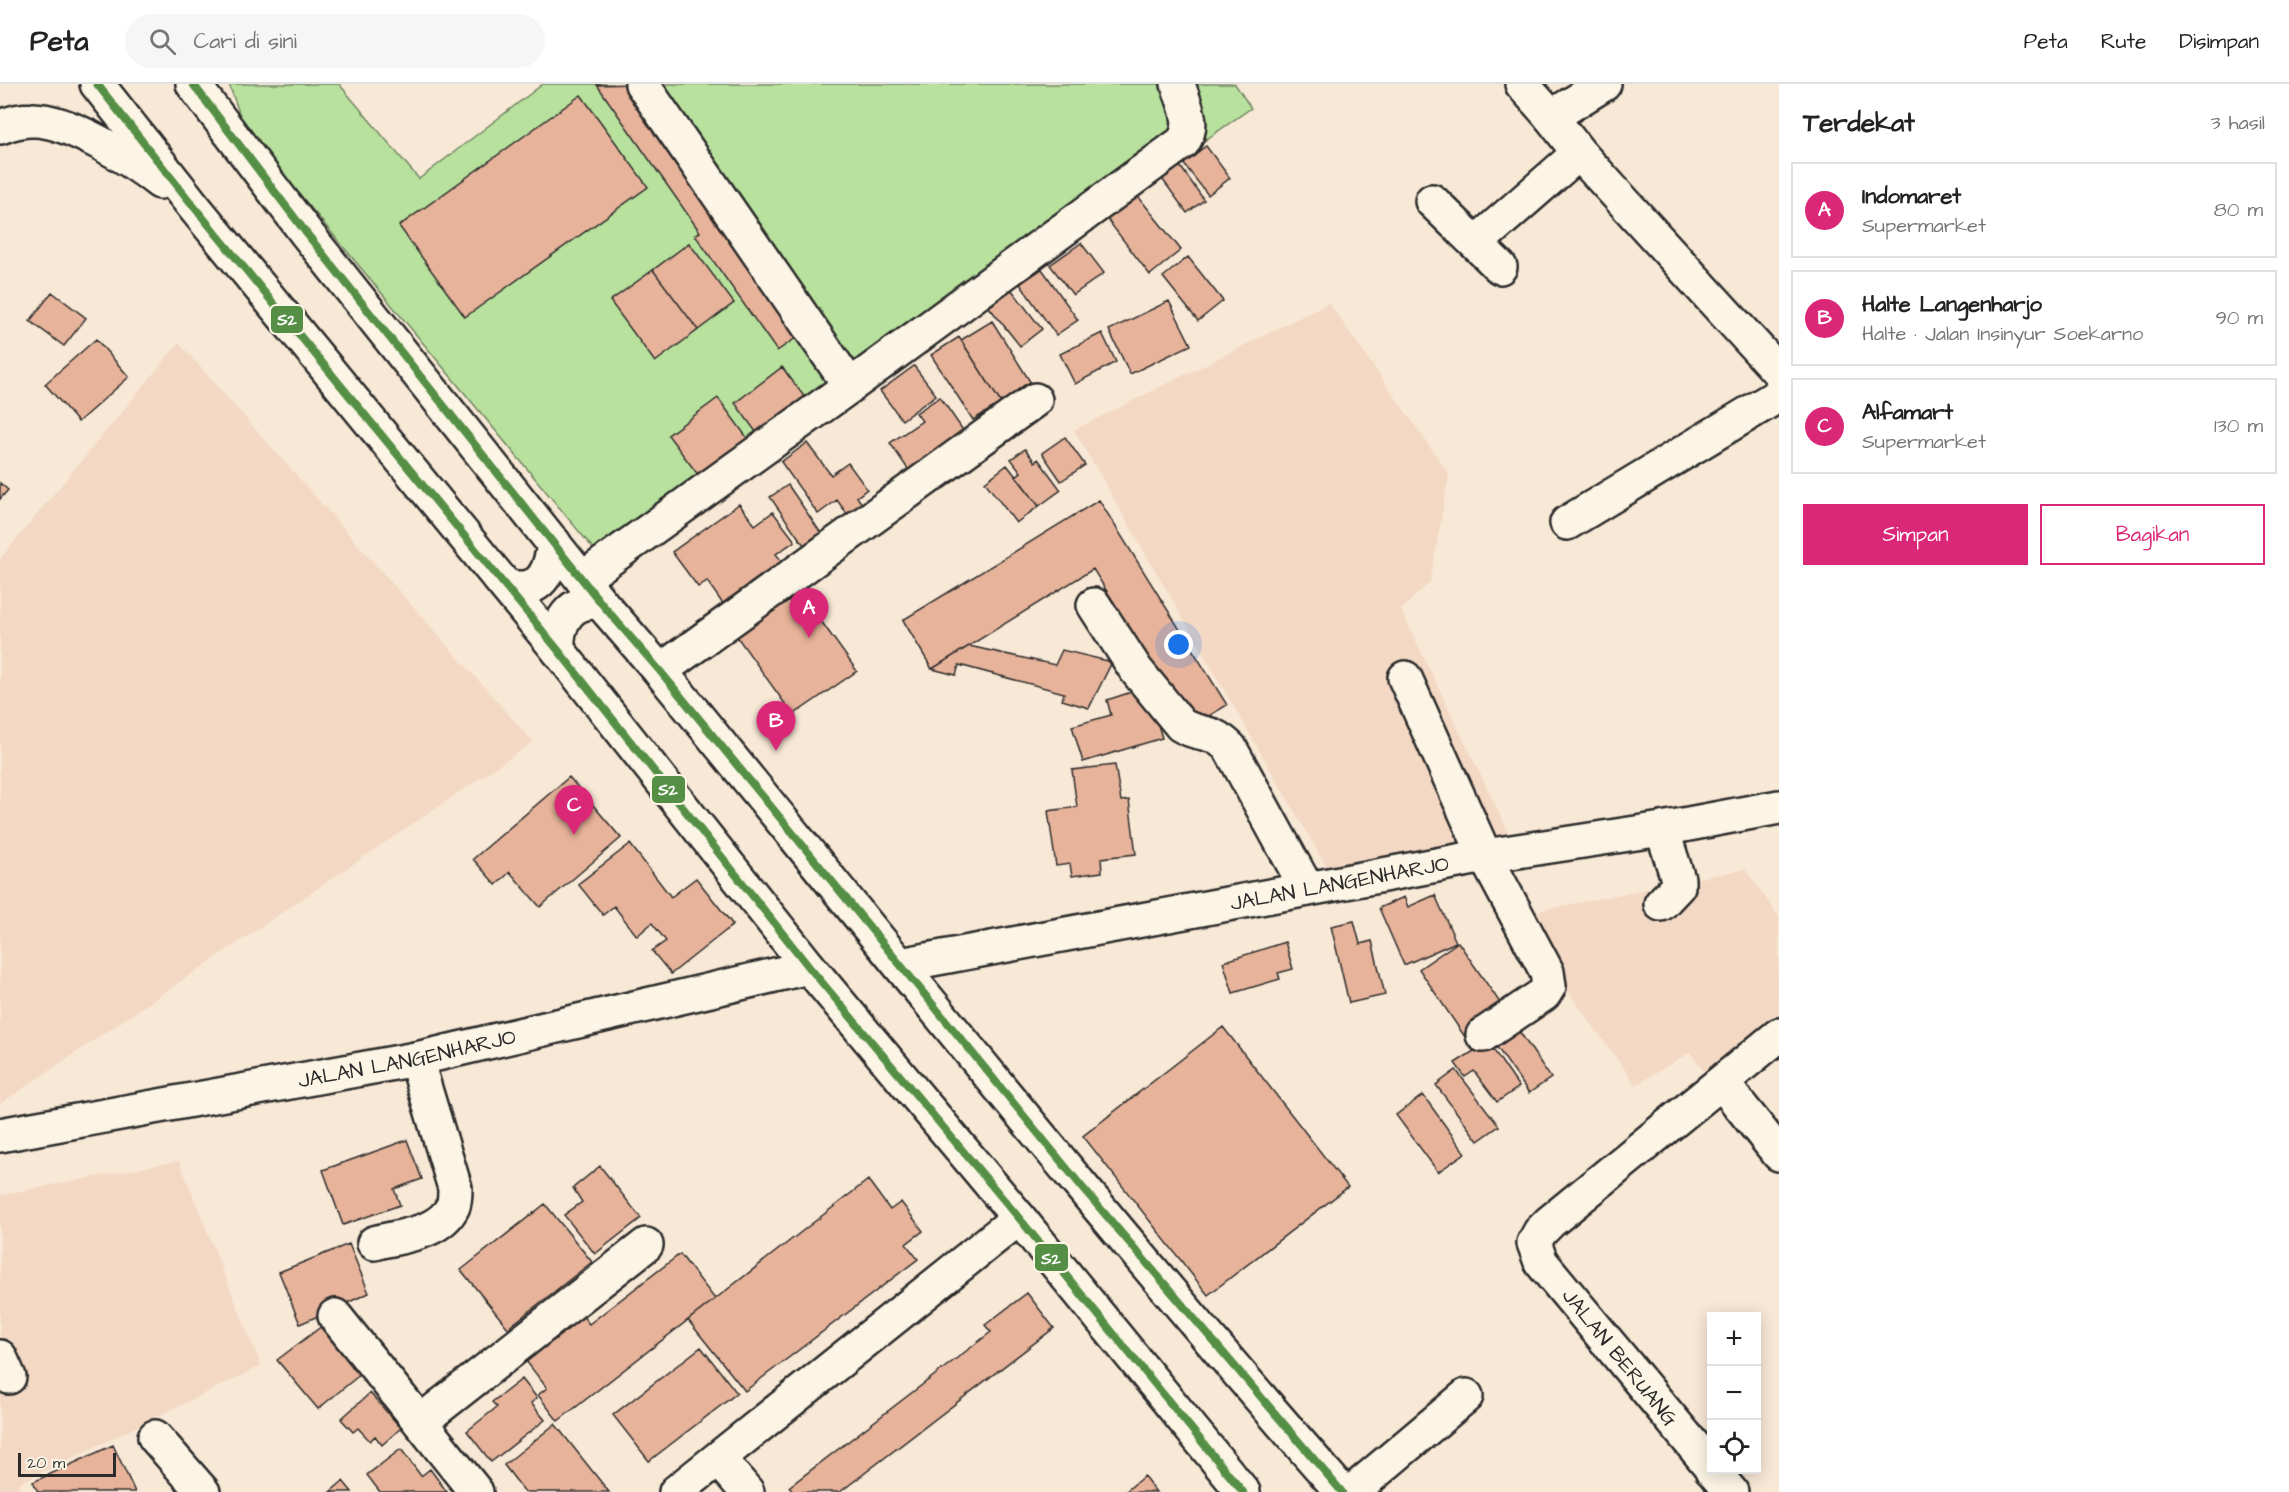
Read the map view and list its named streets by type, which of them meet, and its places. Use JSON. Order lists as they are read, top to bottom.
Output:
{
  "streets": {
    "street": ["JALAN LANGENHARJO", "JALAN BERUANG"]
  },
  "lines": ["transit line S2"],
  "scale_bar": "20 m",
  "page": {
    "header": "Peta",
    "search": "Cari di sini",
    "nav": ["Peta", "Rute", "Disimpan"],
    "heading": ["Terdekat", "3 hasil"],
    "list": [
      {
        "mark": "A",
        "name": "Indomaret",
        "note": "Supermarket",
        "value": "80 m"
      },
      {
        "mark": "B",
        "name": "Halte Langenharjo",
        "note": "Halte · Jalan Insinyur Soekarno",
        "value": "90 m"
      },
      {
        "mark": "C",
        "name": "Alfamart",
        "note": "Supermarket",
        "value": "130 m"
      }
    ],
    "buttons": ["Simpan", "Bagikan"],
    "pins": ["A", "B", "C"],
    "map_buttons": ["+", "−"],
    "scale": "20 m"
  }
}
